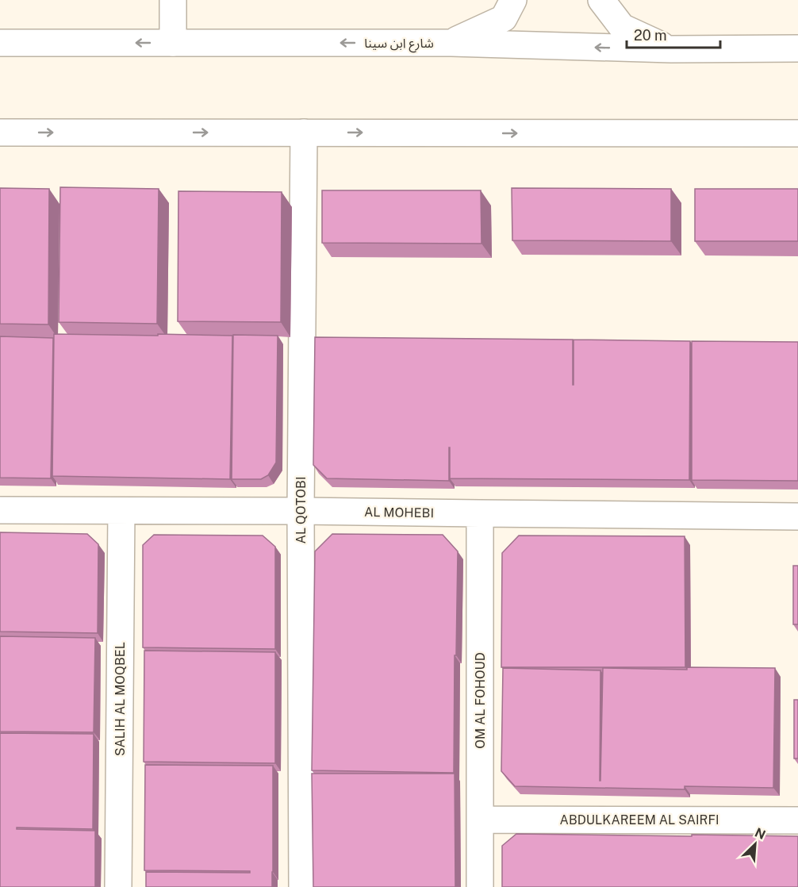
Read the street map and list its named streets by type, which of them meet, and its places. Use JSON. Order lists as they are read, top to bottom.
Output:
{
  "streets": {
    "street": [
      "شارع ابن سينا",
      "AL QOTOBI",
      "AL MOHEBI",
      "SALIH AL MOQBEL",
      "OM AL FOHOUD",
      "ABDULKAREEM AL SAIRFI"
    ]
  },
  "crossings": [
    ["AL QOTOBI", "AL MOHEBI"],
    ["AL MOHEBI", "SALIH AL MOQBEL"],
    ["AL MOHEBI", "OM AL FOHOUD"],
    ["OM AL FOHOUD", "ABDULKAREEM AL SAIRFI"]
  ],
  "scale_bar": "20 m",
  "north": "top right"
}
